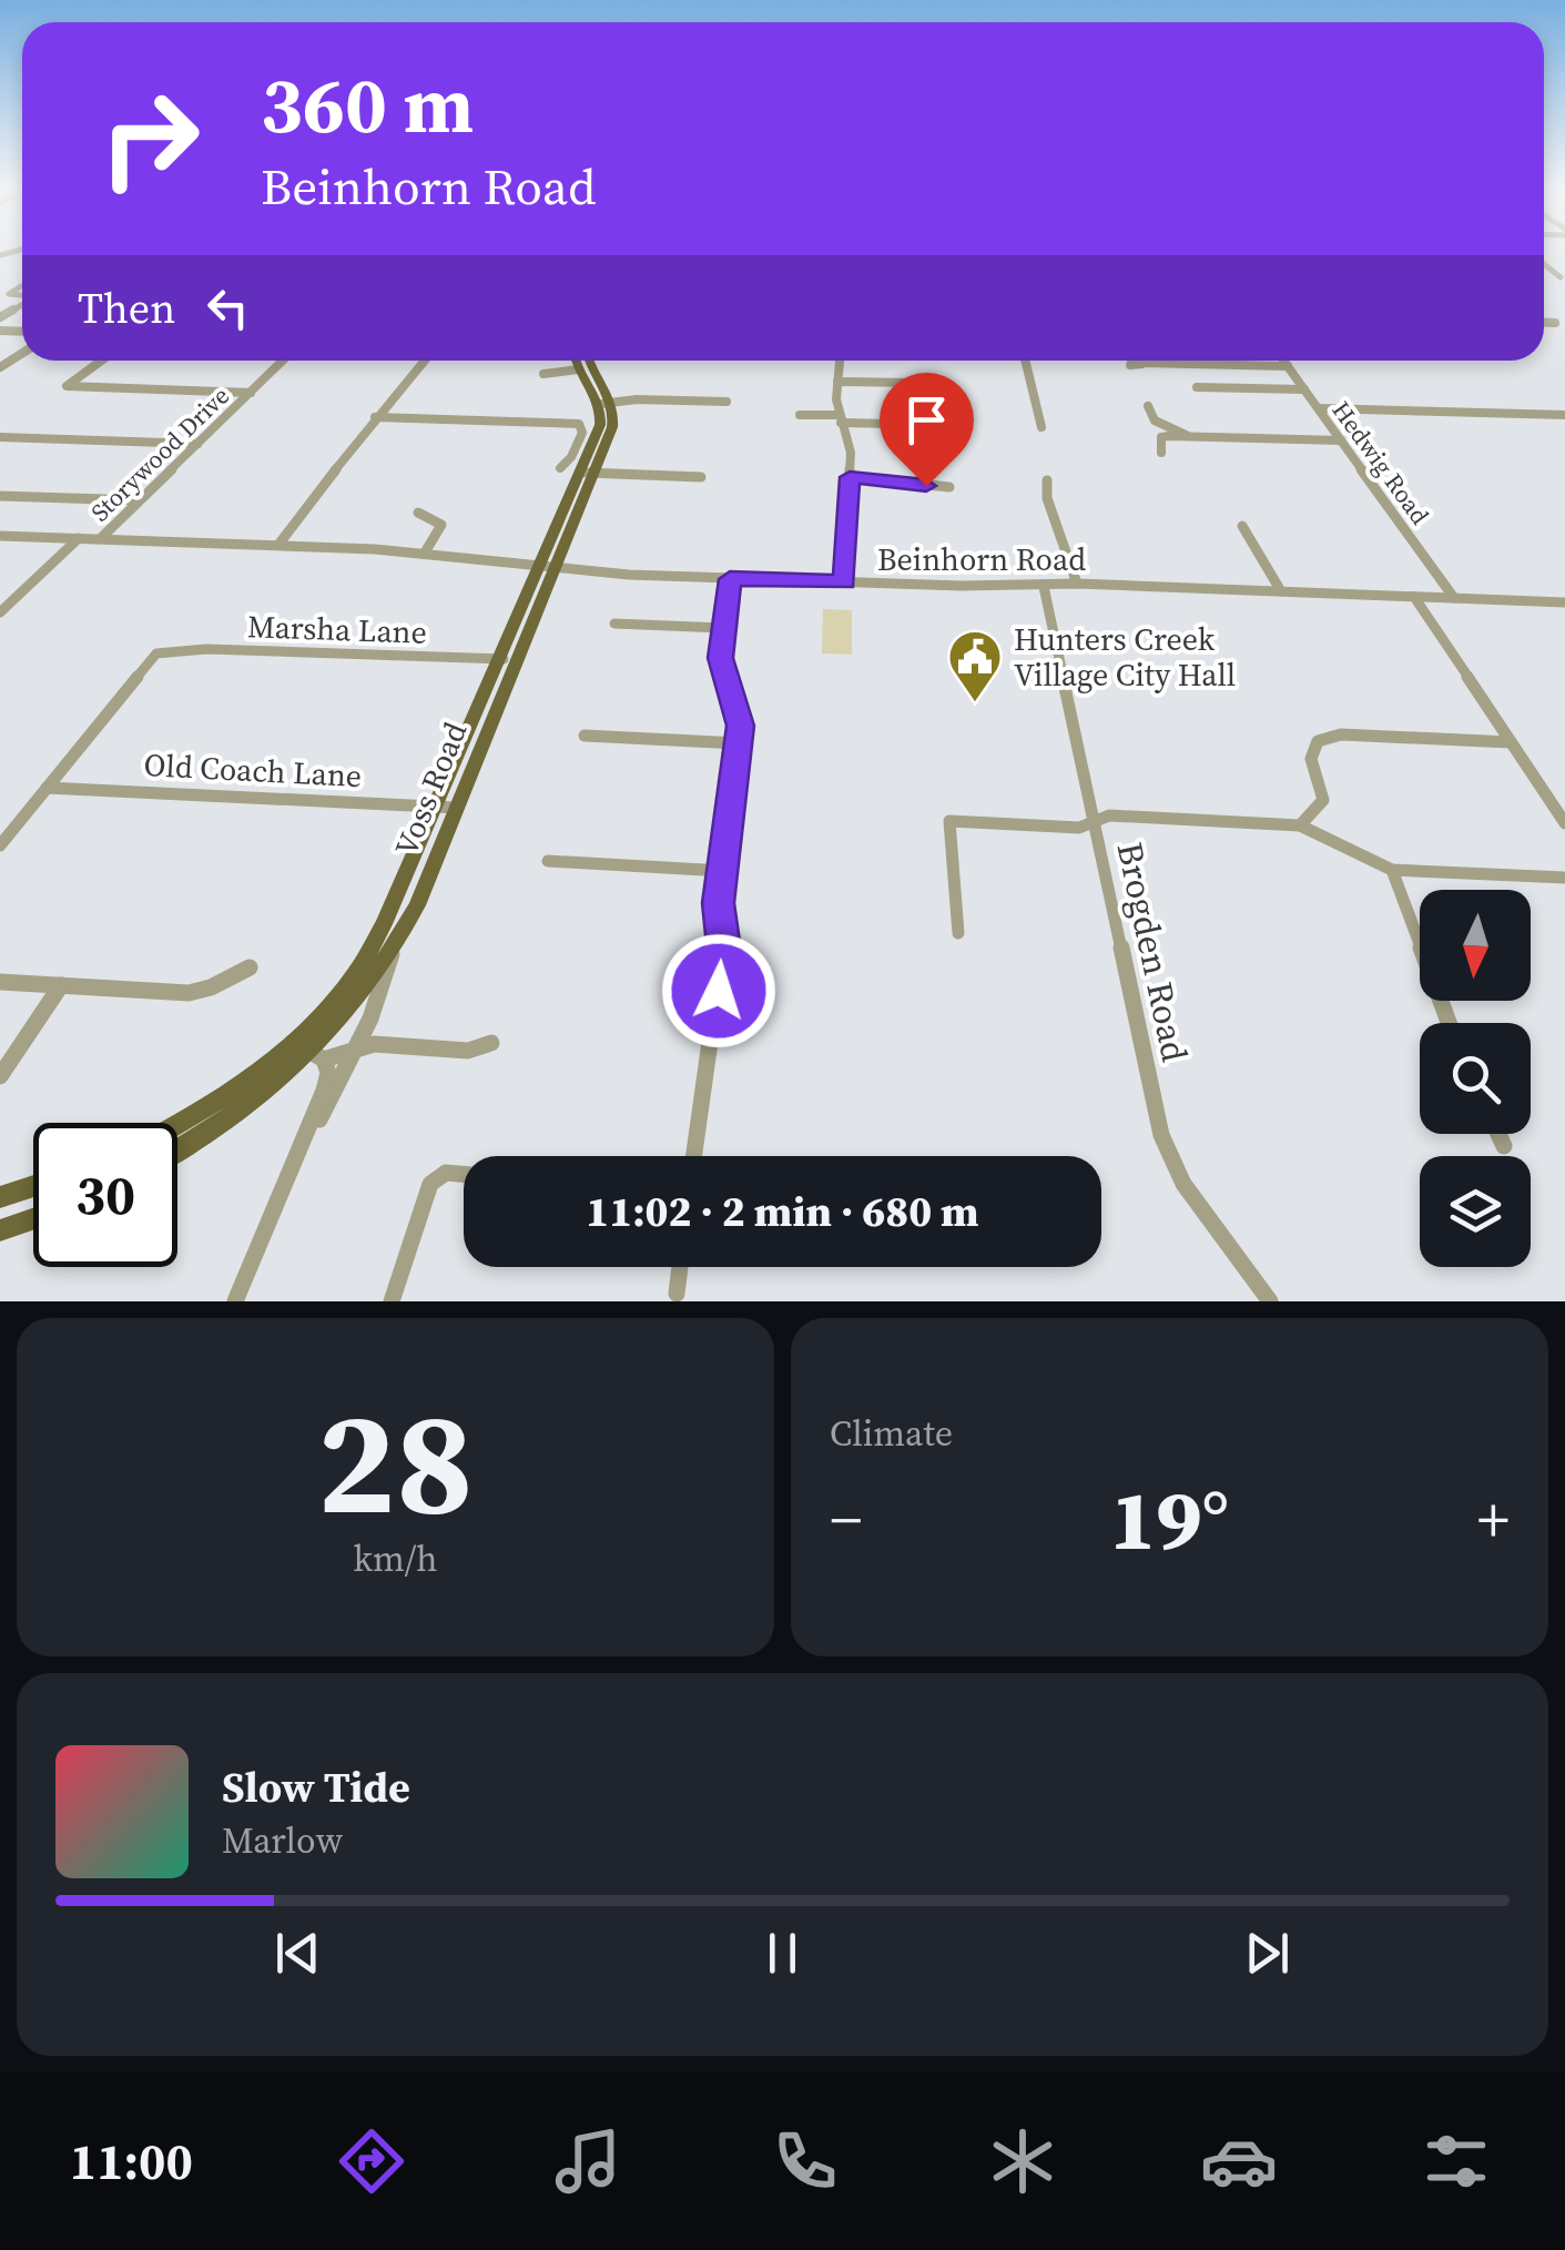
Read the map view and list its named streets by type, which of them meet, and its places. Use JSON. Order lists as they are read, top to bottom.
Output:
{
  "streets": {
    "main road": ["Voss Road"],
    "street": [
      "Storywood Drive",
      "Hedwig Road",
      "Beinhorn Road",
      "Marsha Lane",
      "Old Coach Lane",
      "Brogden Road"
    ]
  },
  "crossings": [
    ["Storywood Drive", "Beinhorn Road"],
    ["Hedwig Road", "Beinhorn Road"],
    ["Beinhorn Road", "Voss Road"],
    ["Beinhorn Road", "Brogden Road"],
    ["Marsha Lane", "Old Coach Lane"],
    ["Marsha Lane", "Voss Road"],
    ["Old Coach Lane", "Voss Road"]
  ],
  "places": {
    "public building": ["Hunters Creek Village City Hall"]
  },
  "north": "bottom",
  "page": {
    "turn": ["360 m", "Beinhorn Road"],
    "then": "Then",
    "limit": "30",
    "trip": "11:02 · 2 min · 680 m",
    "tile": [
      ["28", "km/h"],
      "Climate"
    ],
    "heat": ["−", "19°", "+"],
    "song": ["Slow Tide", "Marlow"],
    "tabs": "11:00"
  }
}
